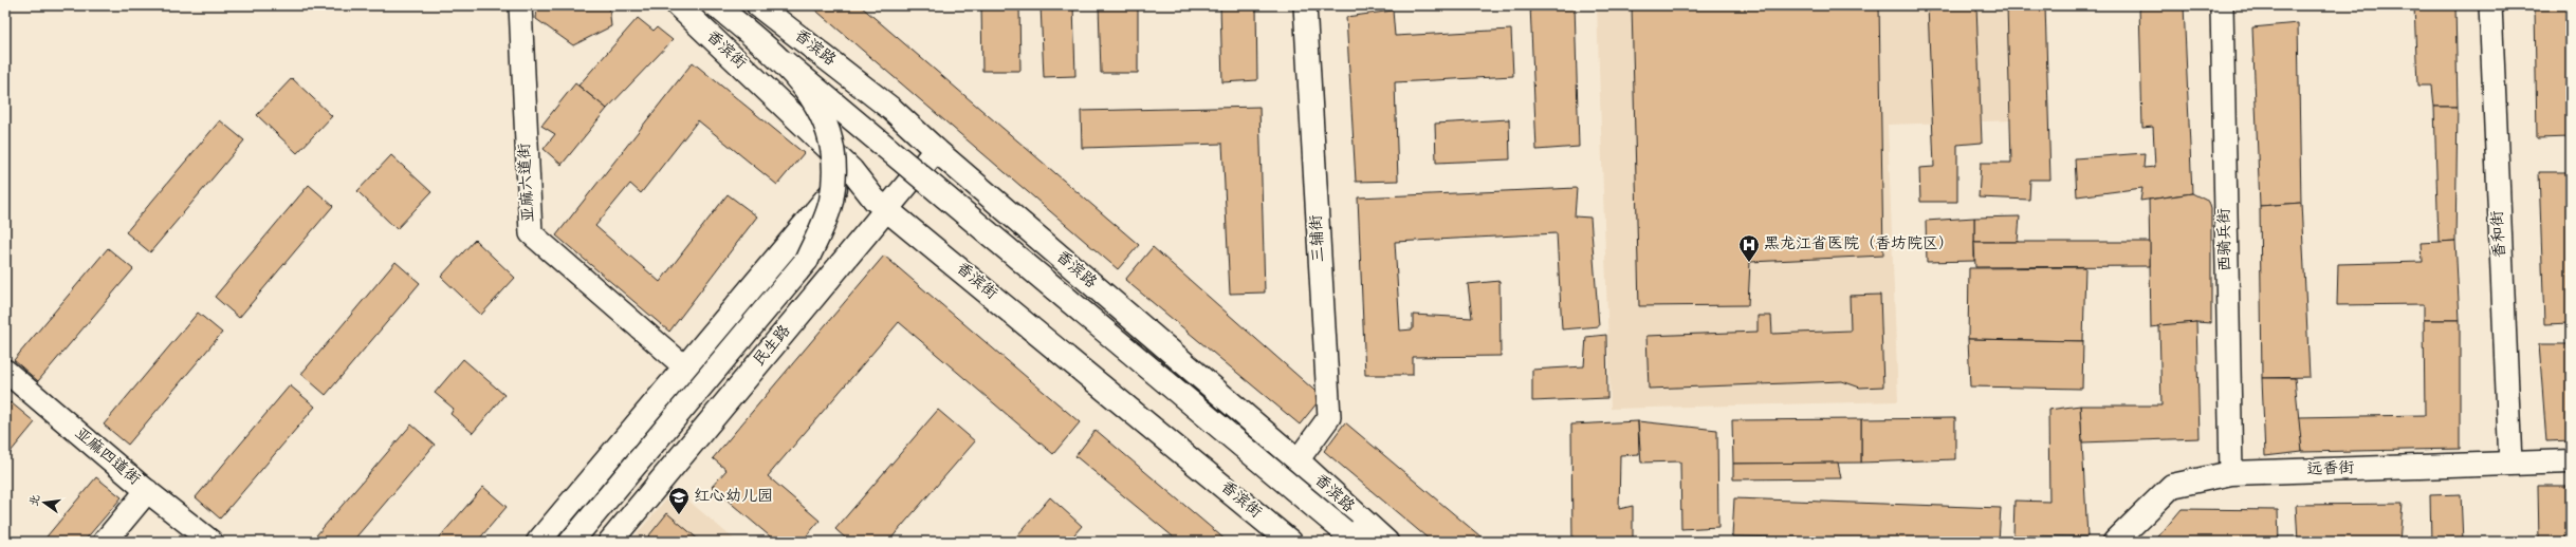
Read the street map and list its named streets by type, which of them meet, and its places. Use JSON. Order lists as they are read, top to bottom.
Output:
{
  "streets": {
    "main road": [
      "香滨路",
      "香滨街",
      "民生路",
      "远香街"
    ],
    "street": [
      "亚麻六道街",
      "香和街",
      "三辅街",
      "西骑兵街",
      "亚麻四道街"
    ]
  },
  "crossings": [
    ["香滨路", "三辅街"],
    ["香滨路", "民生路"],
    ["香滨街", "民生路"],
    ["香和街", "远香街"],
    ["西骑兵街", "远香街"]
  ],
  "places": {
    "hospital": ["黑龙江省医院（香坊院区）"],
    "school or university": ["红心幼儿园"]
  },
  "north": "left"
}
